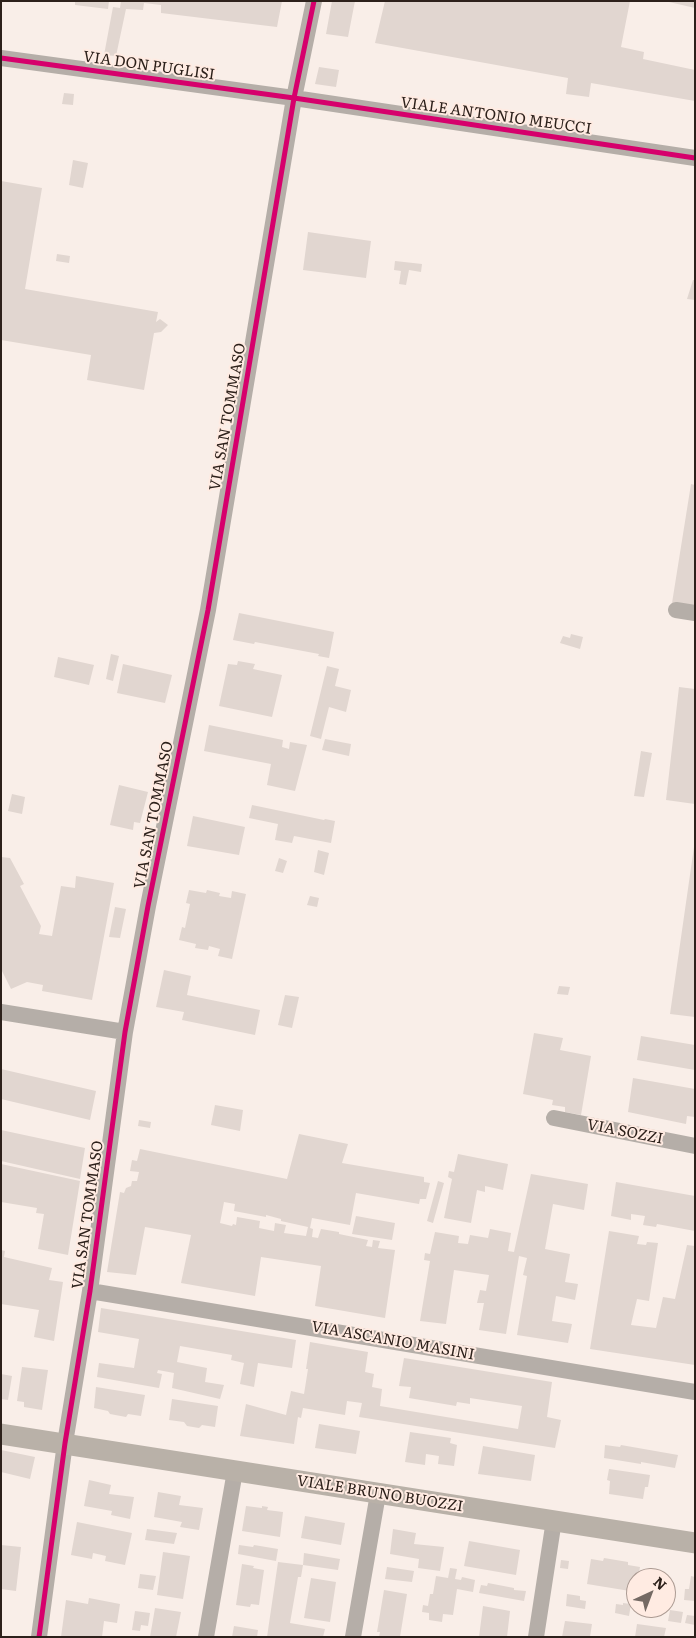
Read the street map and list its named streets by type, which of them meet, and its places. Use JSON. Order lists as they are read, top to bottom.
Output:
{
  "streets": {
    "main road": ["VIALE BRUNO BUOZZI"],
    "street": [
      "VIA DON PUGLISI",
      "VIALE ANTONIO MEUCCI",
      "VIA SAN TOMMASO",
      "VIA SOZZI",
      "VIA ASCANIO MASINI"
    ]
  },
  "crossings": [
    ["VIA DON PUGLISI", "VIALE ANTONIO MEUCCI"],
    ["VIA DON PUGLISI", "VIA SAN TOMMASO"],
    ["VIALE ANTONIO MEUCCI", "VIA SAN TOMMASO"],
    ["VIA SAN TOMMASO", "VIA ASCANIO MASINI"],
    ["VIA SAN TOMMASO", "VIALE BRUNO BUOZZI"]
  ],
  "north": "top right"
}
